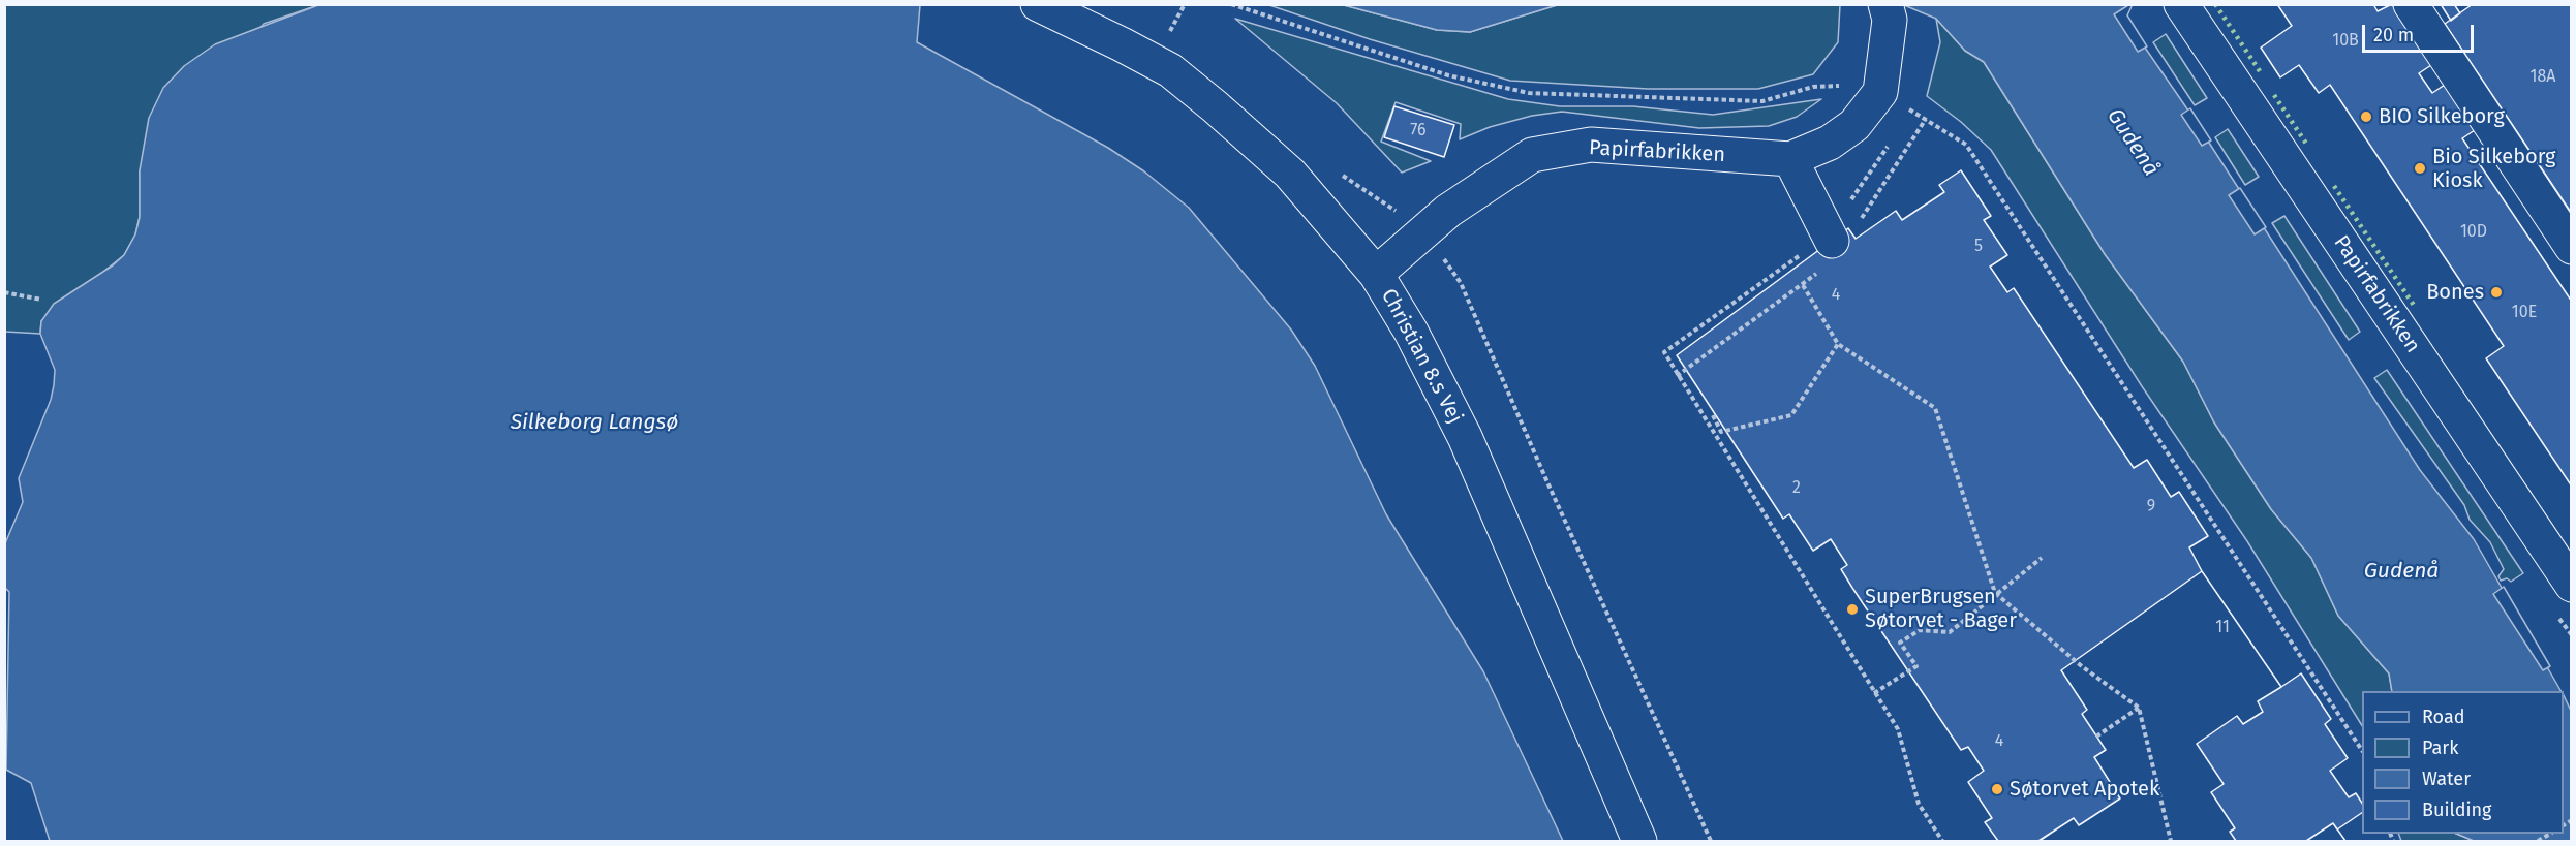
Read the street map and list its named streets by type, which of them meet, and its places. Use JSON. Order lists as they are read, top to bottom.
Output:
{
  "streets": {
    "street": ["Papirfabrikken", "Christian 8.s Vej"]
  },
  "crossings": [
    ["Papirfabrikken", "Christian 8.s Vej"]
  ],
  "water": ["Gudenå", "Silkeborg Langsø"],
  "places": [
    "BIO Silkeborg",
    "Bio Silkeborg Kiosk",
    "Bones",
    "SuperBrugsen Søtorvet - Bager",
    "Søtorvet Apotek"
  ],
  "house_numbers": [
    "10B",
    "18A",
    "76",
    "10D",
    "5",
    "4",
    "10E",
    "2",
    "9",
    "11",
    "4"
  ],
  "legend": [
    "Road",
    "Park",
    "Water",
    "Building"
  ],
  "scale_bar": "20 m"
}
